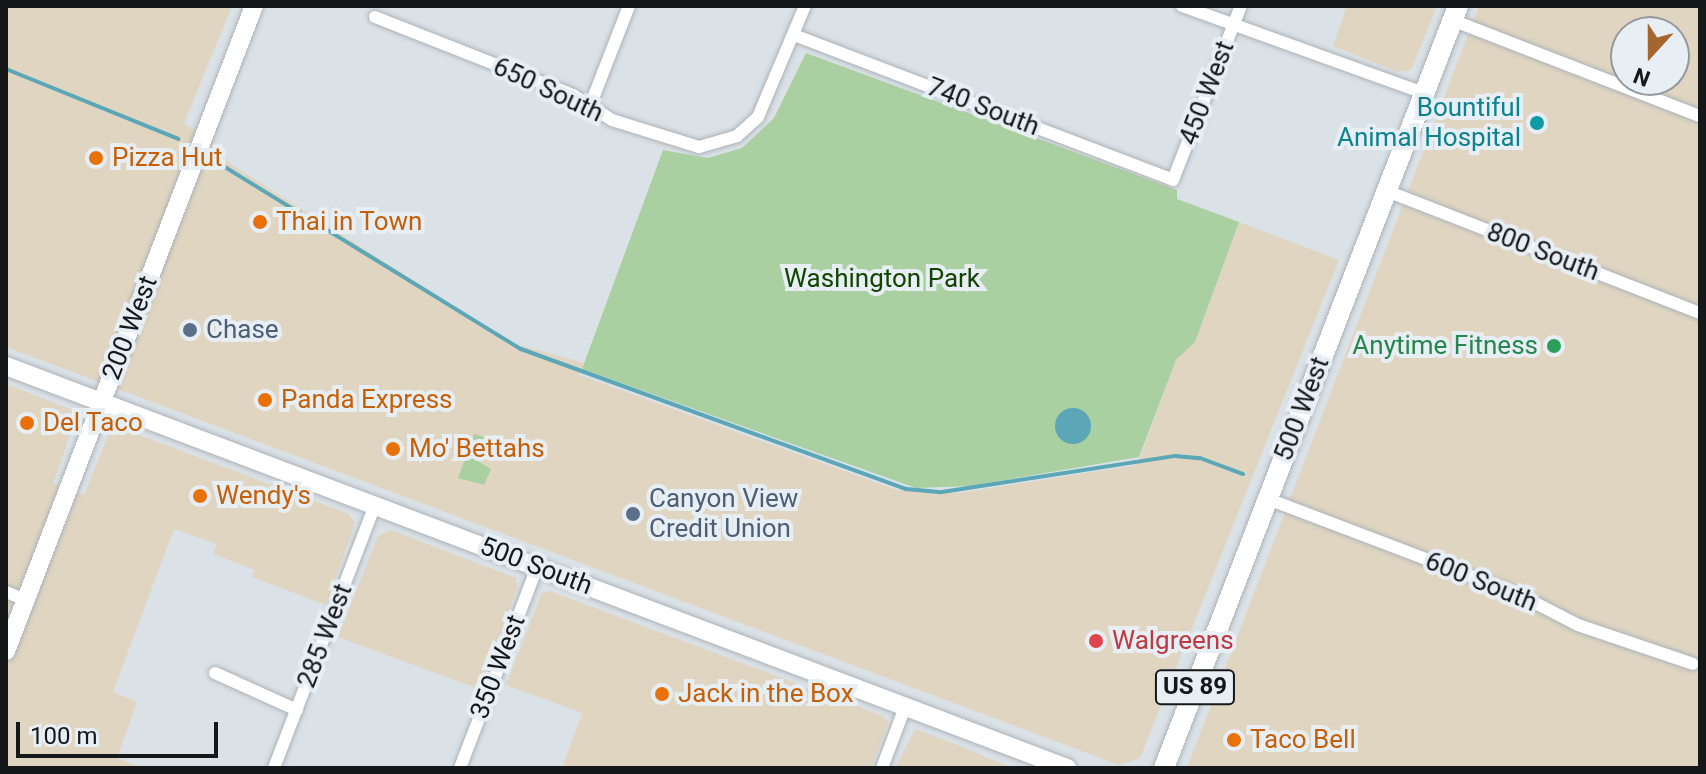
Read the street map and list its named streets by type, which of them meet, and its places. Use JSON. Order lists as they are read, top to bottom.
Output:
{
  "streets": {
    "main road": [
      "200 West",
      "500 West",
      "500 South",
      "US 89"
    ],
    "street": [
      "650 South",
      "450 West",
      "740 South",
      "800 South",
      "600 South",
      "285 West",
      "350 West"
    ]
  },
  "crossings": [
    ["650 South", "740 South"],
    ["450 West", "740 South"],
    ["800 South", "500 West"],
    ["200 West", "500 South"],
    ["500 West", "600 South"],
    ["500 South", "285 West"],
    ["500 South", "350 West"]
  ],
  "parks": ["Washington Park"],
  "places": [
    "Bountiful Animal Hospital",
    "Pizza Hut",
    "Thai in Town",
    "Chase",
    "Anytime Fitness",
    "Panda Express",
    "Del Taco",
    "Mo' Bettahs",
    "Wendy's",
    "Canyon View Credit Union",
    "Walgreens",
    "Jack in the Box",
    "Taco Bell"
  ],
  "scale_bar": "100 m",
  "north": "bottom"
}
